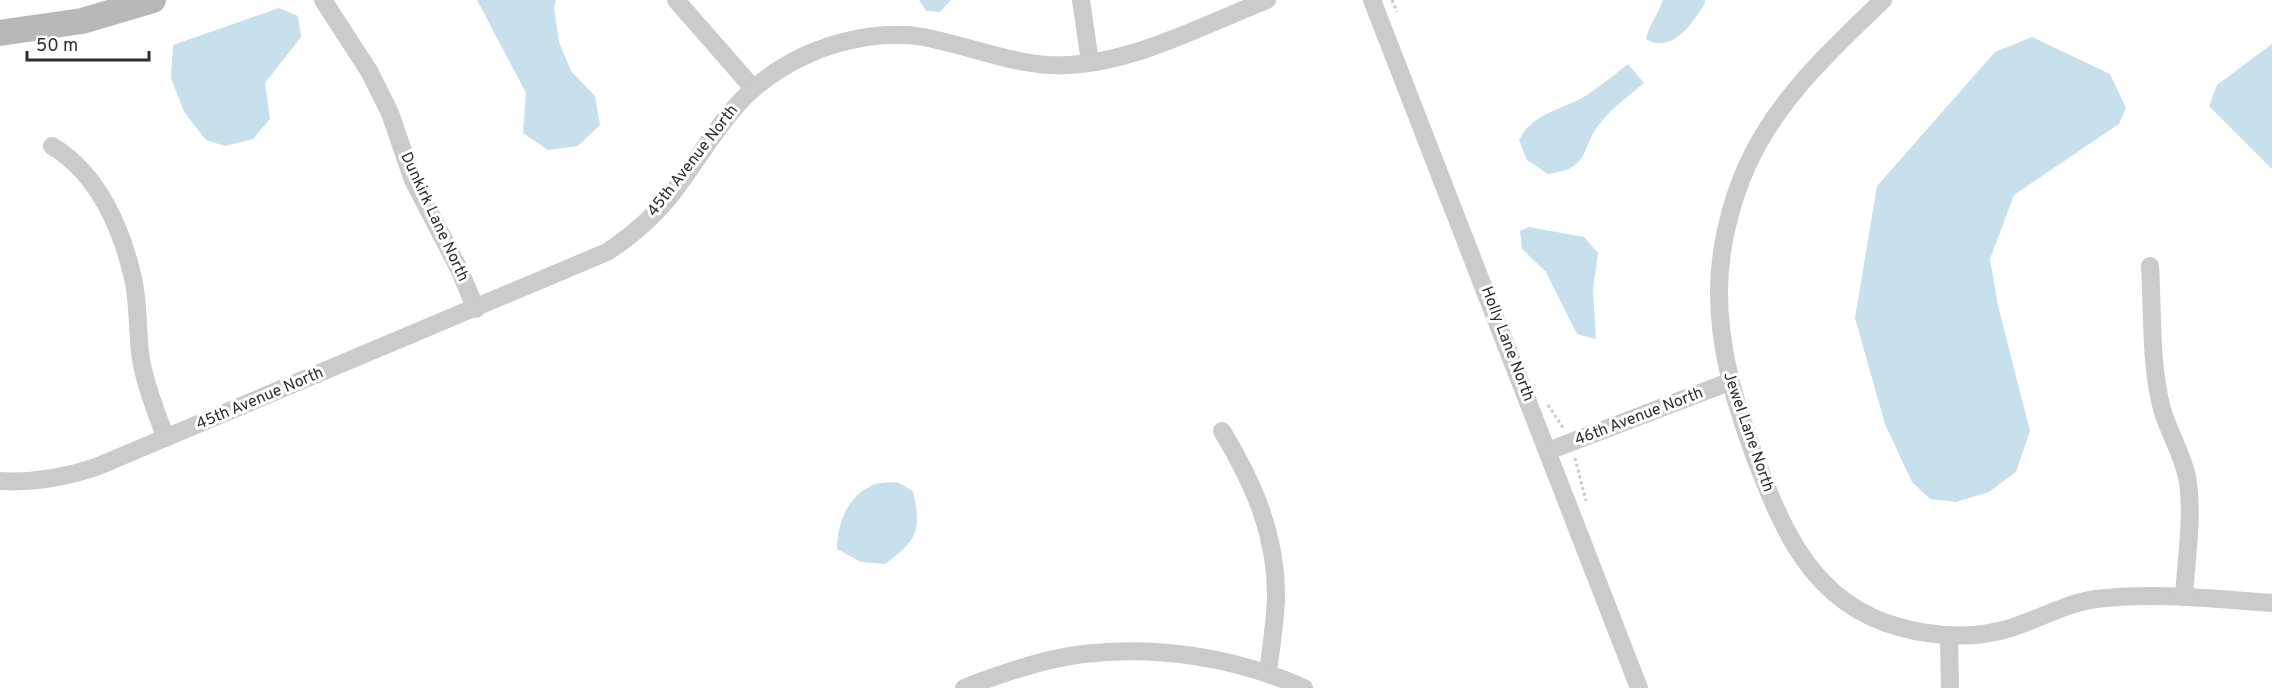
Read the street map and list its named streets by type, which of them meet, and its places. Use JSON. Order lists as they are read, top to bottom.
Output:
{
  "streets": {
    "street": [
      "45th Avenue North",
      "Dunkirk Lane North",
      "Holly Lane North",
      "46th Avenue North",
      "Jewel Lane North"
    ]
  },
  "crossings": [
    ["45th Avenue North", "Dunkirk Lane North"],
    ["Holly Lane North", "46th Avenue North"],
    ["46th Avenue North", "Jewel Lane North"]
  ],
  "scale_bar": "50 m"
}
